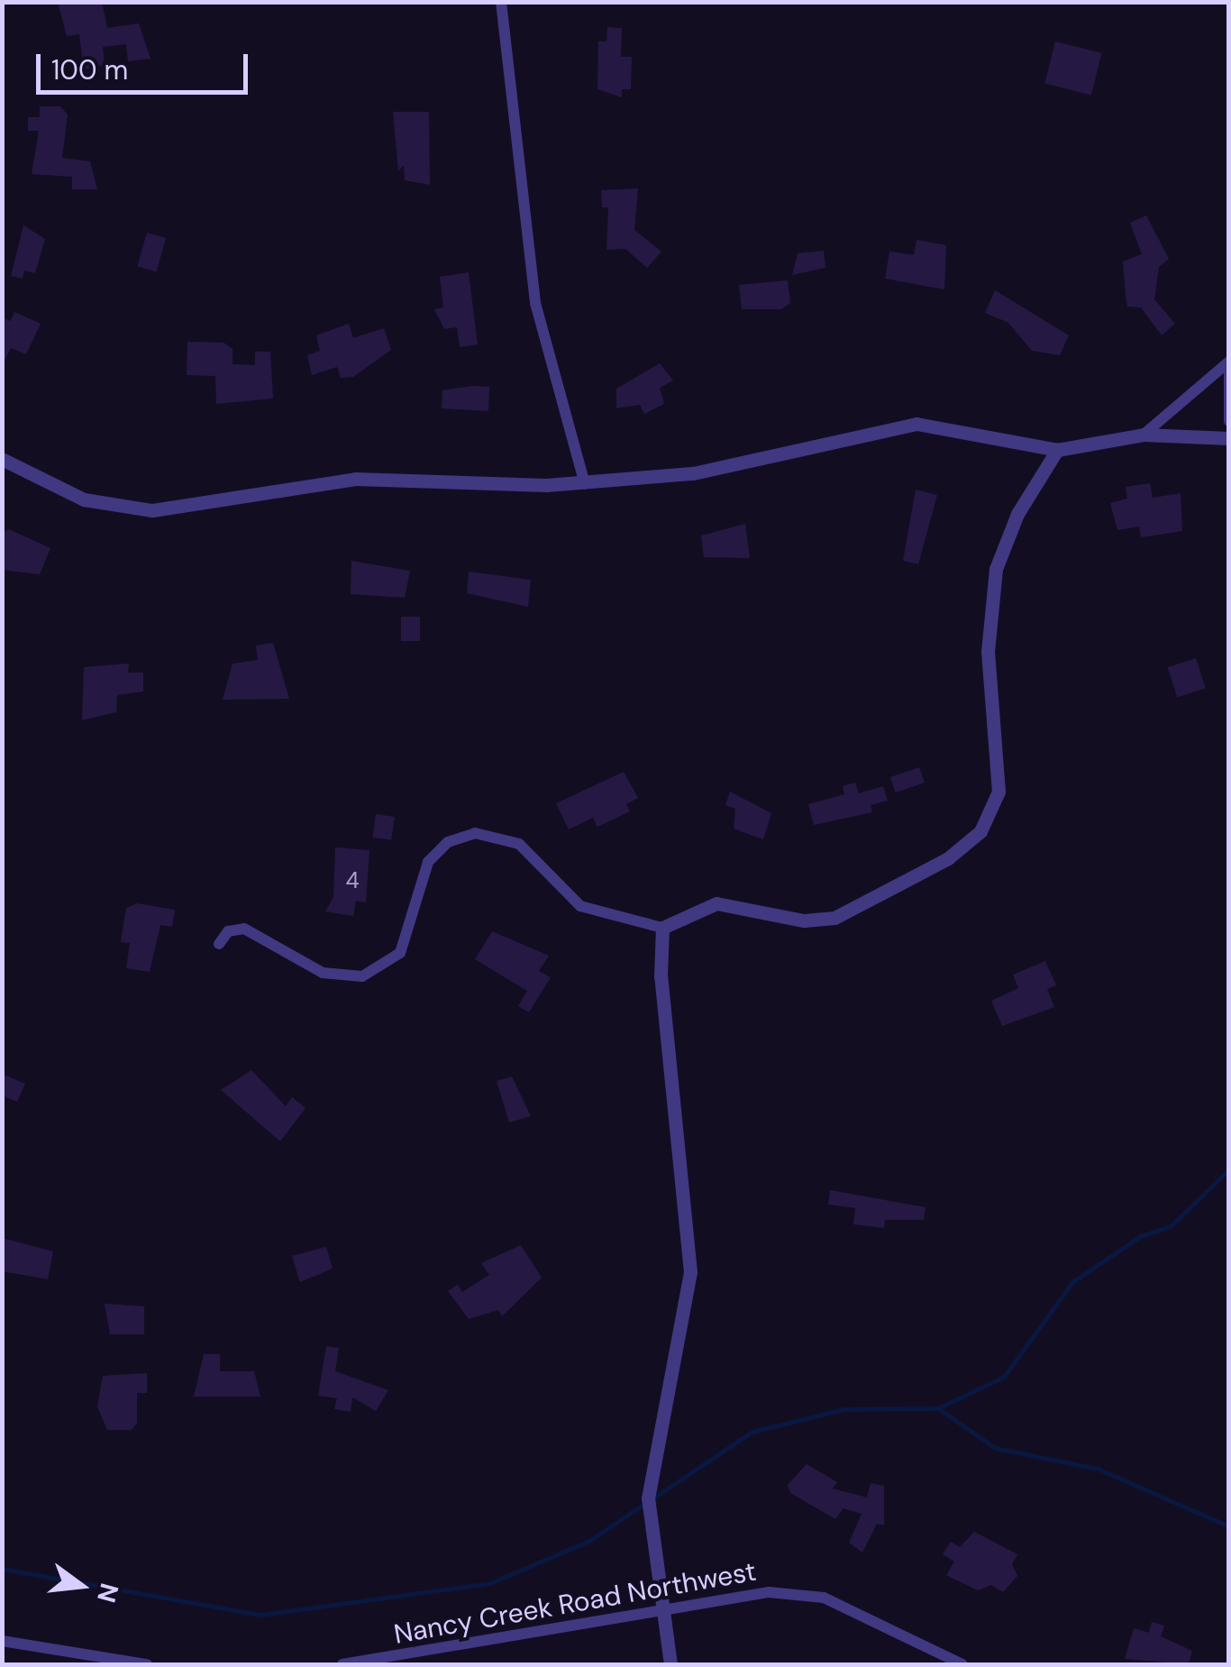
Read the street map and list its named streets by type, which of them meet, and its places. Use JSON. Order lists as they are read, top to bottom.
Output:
{
  "streets": {
    "street": ["Nancy Creek Road Northwest"]
  },
  "house_numbers": ["4"],
  "scale_bar": "100 m",
  "north": "right"
}
